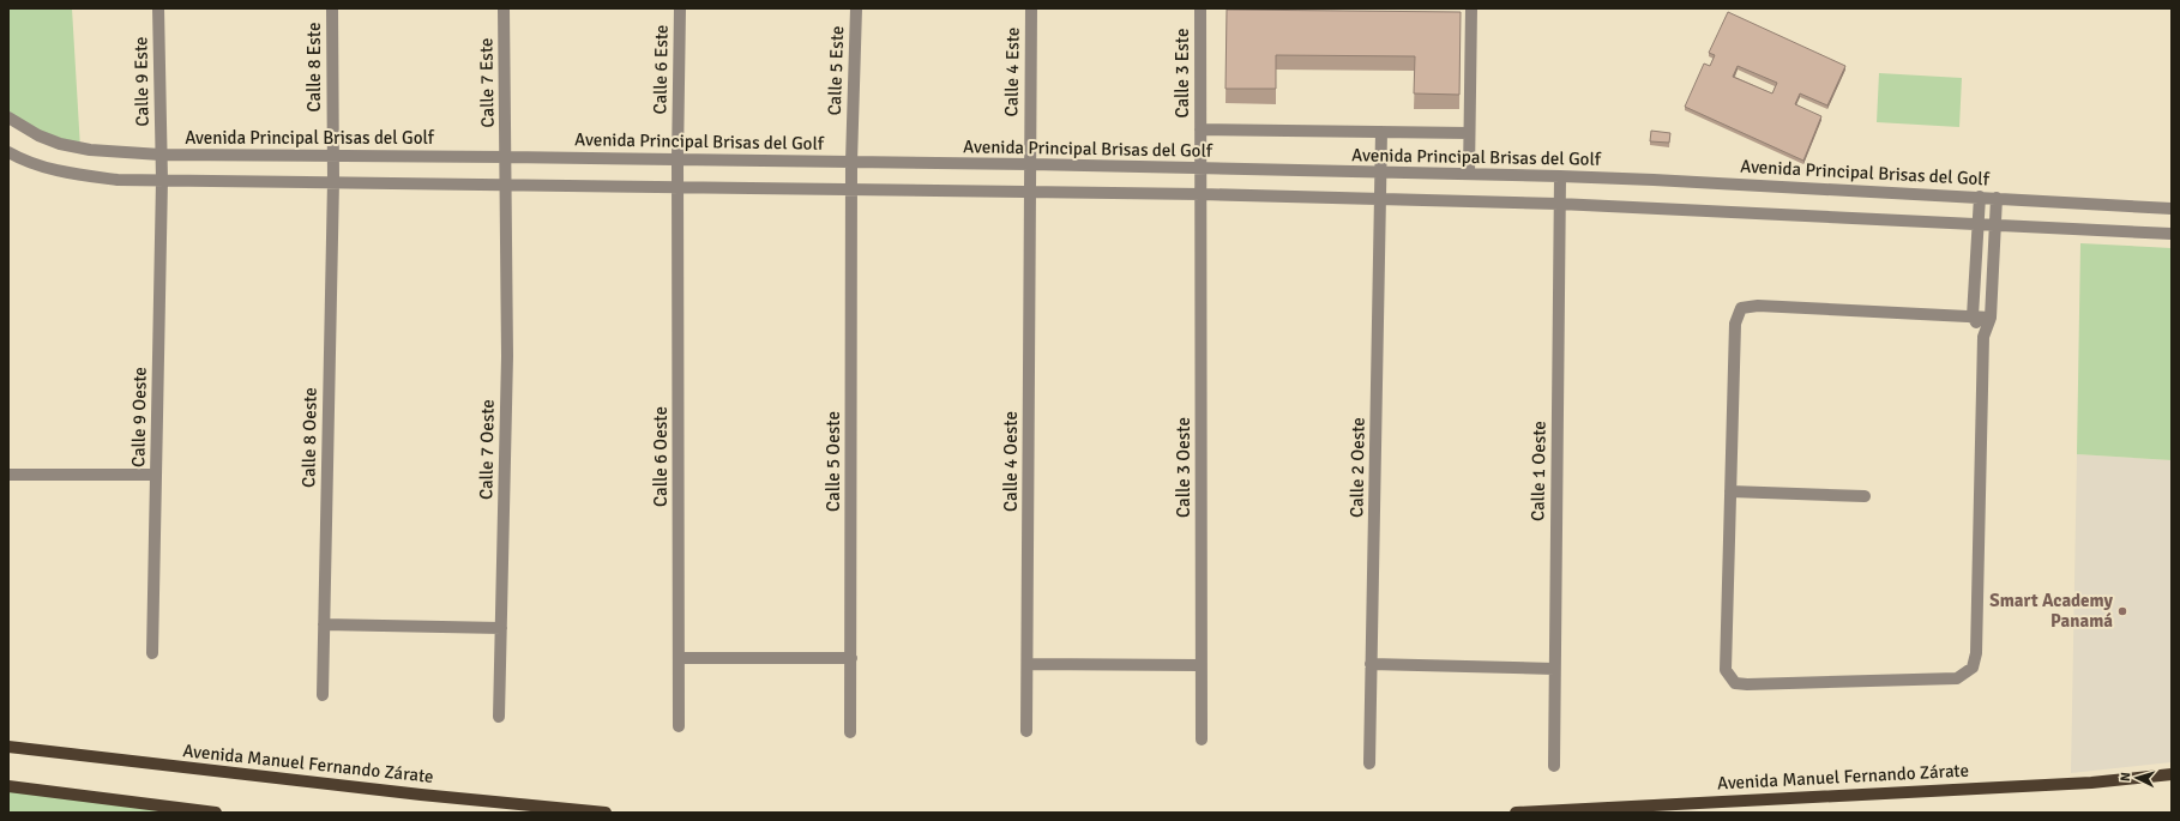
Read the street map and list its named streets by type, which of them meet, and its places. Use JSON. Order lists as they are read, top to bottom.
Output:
{
  "streets": {
    "main road": ["Avenida Manuel Fernando Zárate"],
    "street": [
      "Calle 8 Este",
      "Calle 6 Este",
      "Calle 5 Este",
      "Calle 4 Este",
      "Calle 3 Este",
      "Calle 9 Este",
      "Calle 7 Este",
      "Avenida Principal Brisas del Golf",
      "Calle 9 Oeste",
      "Calle 8 Oeste",
      "Calle 7 Oeste",
      "Calle 6 Oeste",
      "Calle 5 Oeste",
      "Calle 4 Oeste",
      "Calle 3 Oeste",
      "Calle 2 Oeste",
      "Calle 1 Oeste"
    ]
  },
  "crossings": [
    ["Calle 8 Este", "Avenida Principal Brisas del Golf"],
    ["Calle 8 Este", "Calle 8 Oeste"],
    ["Calle 6 Este", "Avenida Principal Brisas del Golf"],
    ["Calle 6 Este", "Calle 6 Oeste"],
    ["Calle 5 Este", "Avenida Principal Brisas del Golf"],
    ["Calle 5 Este", "Calle 5 Oeste"],
    ["Calle 4 Este", "Avenida Principal Brisas del Golf"],
    ["Calle 4 Este", "Calle 4 Oeste"],
    ["Calle 3 Este", "Avenida Principal Brisas del Golf"],
    ["Calle 3 Este", "Calle 3 Oeste"],
    ["Calle 9 Este", "Avenida Principal Brisas del Golf"],
    ["Calle 9 Este", "Calle 9 Oeste"],
    ["Calle 7 Este", "Avenida Principal Brisas del Golf"],
    ["Calle 7 Este", "Calle 7 Oeste"],
    ["Avenida Principal Brisas del Golf", "Calle 2 Oeste"],
    ["Avenida Principal Brisas del Golf", "Calle 1 Oeste"]
  ],
  "places": ["Smart Academy Panamá"],
  "north": "left"
}
